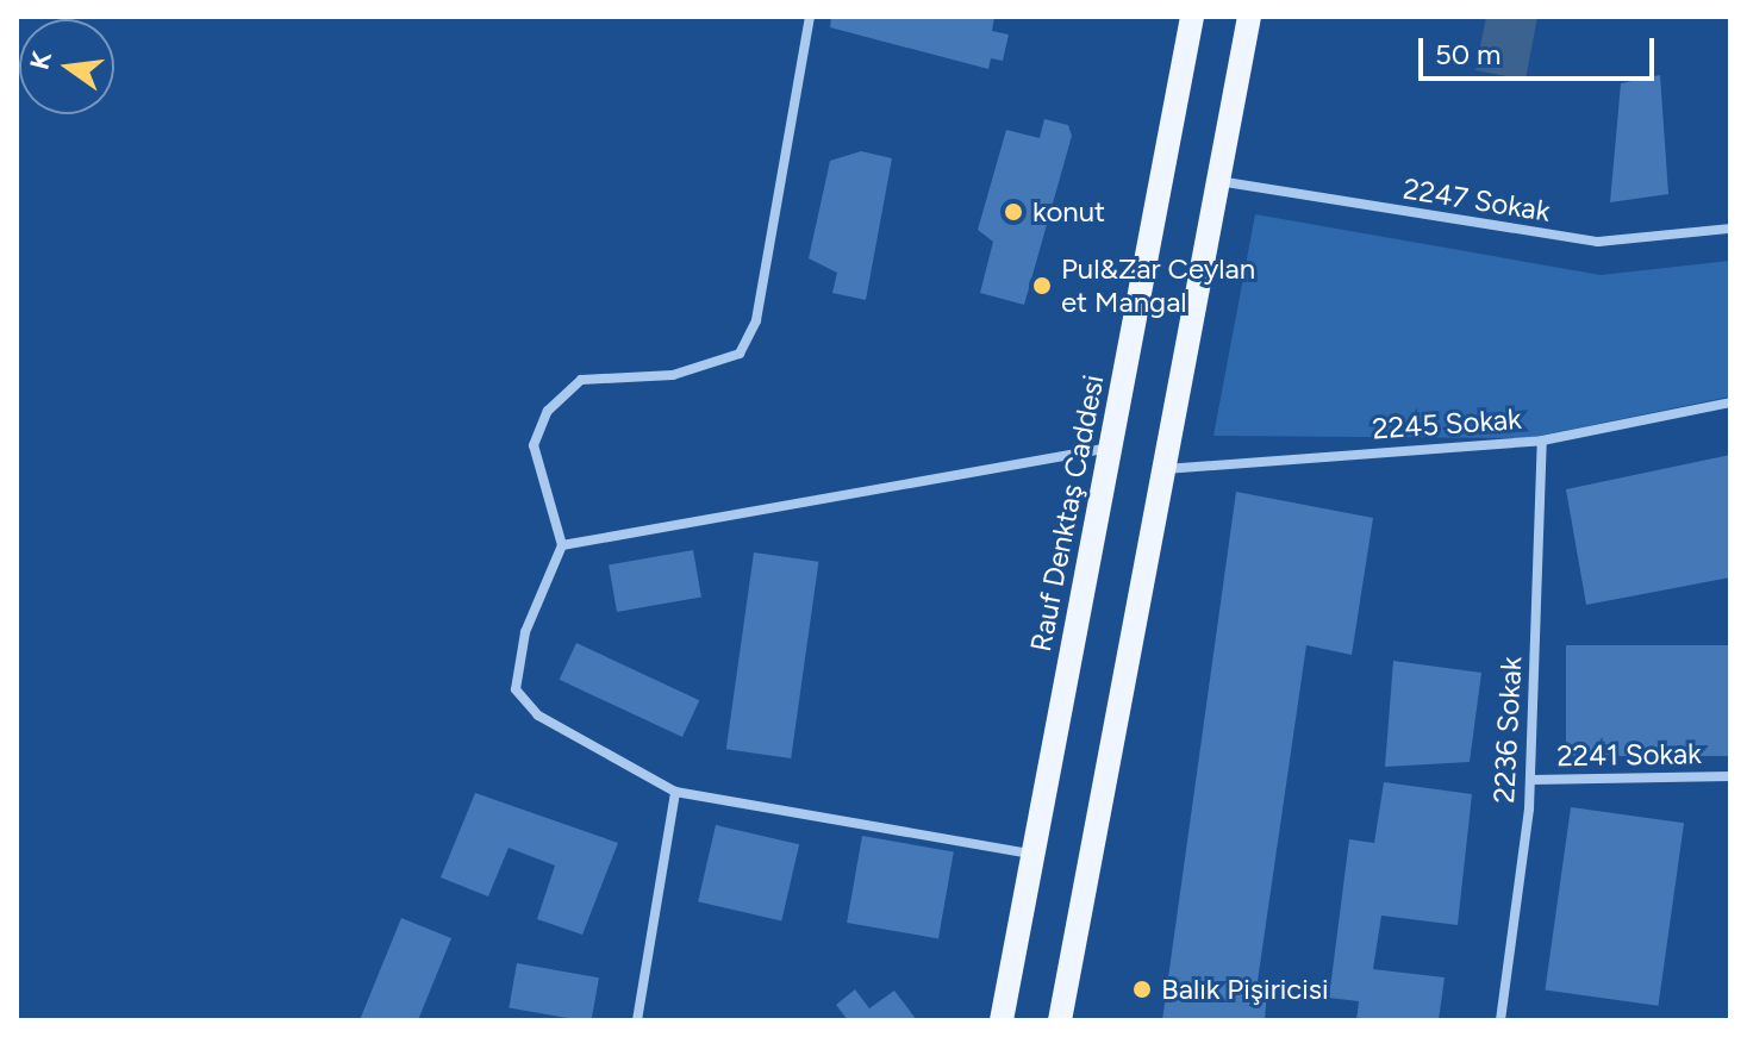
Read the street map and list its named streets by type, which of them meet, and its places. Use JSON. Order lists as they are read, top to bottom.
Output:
{
  "streets": {
    "main road": ["Rauf Denktaş Caddesi"],
    "street": [
      "2247 Sokak",
      "2245 Sokak",
      "2236 Sokak",
      "2241 Sokak"
    ]
  },
  "crossings": [
    ["2245 Sokak", "2236 Sokak"],
    ["2236 Sokak", "2241 Sokak"]
  ],
  "places": ["konut", "Pul&Zar Ceylan et Mangal", "Balık Pişiricisi"],
  "scale_bar": "50 m",
  "north": "left"
}
